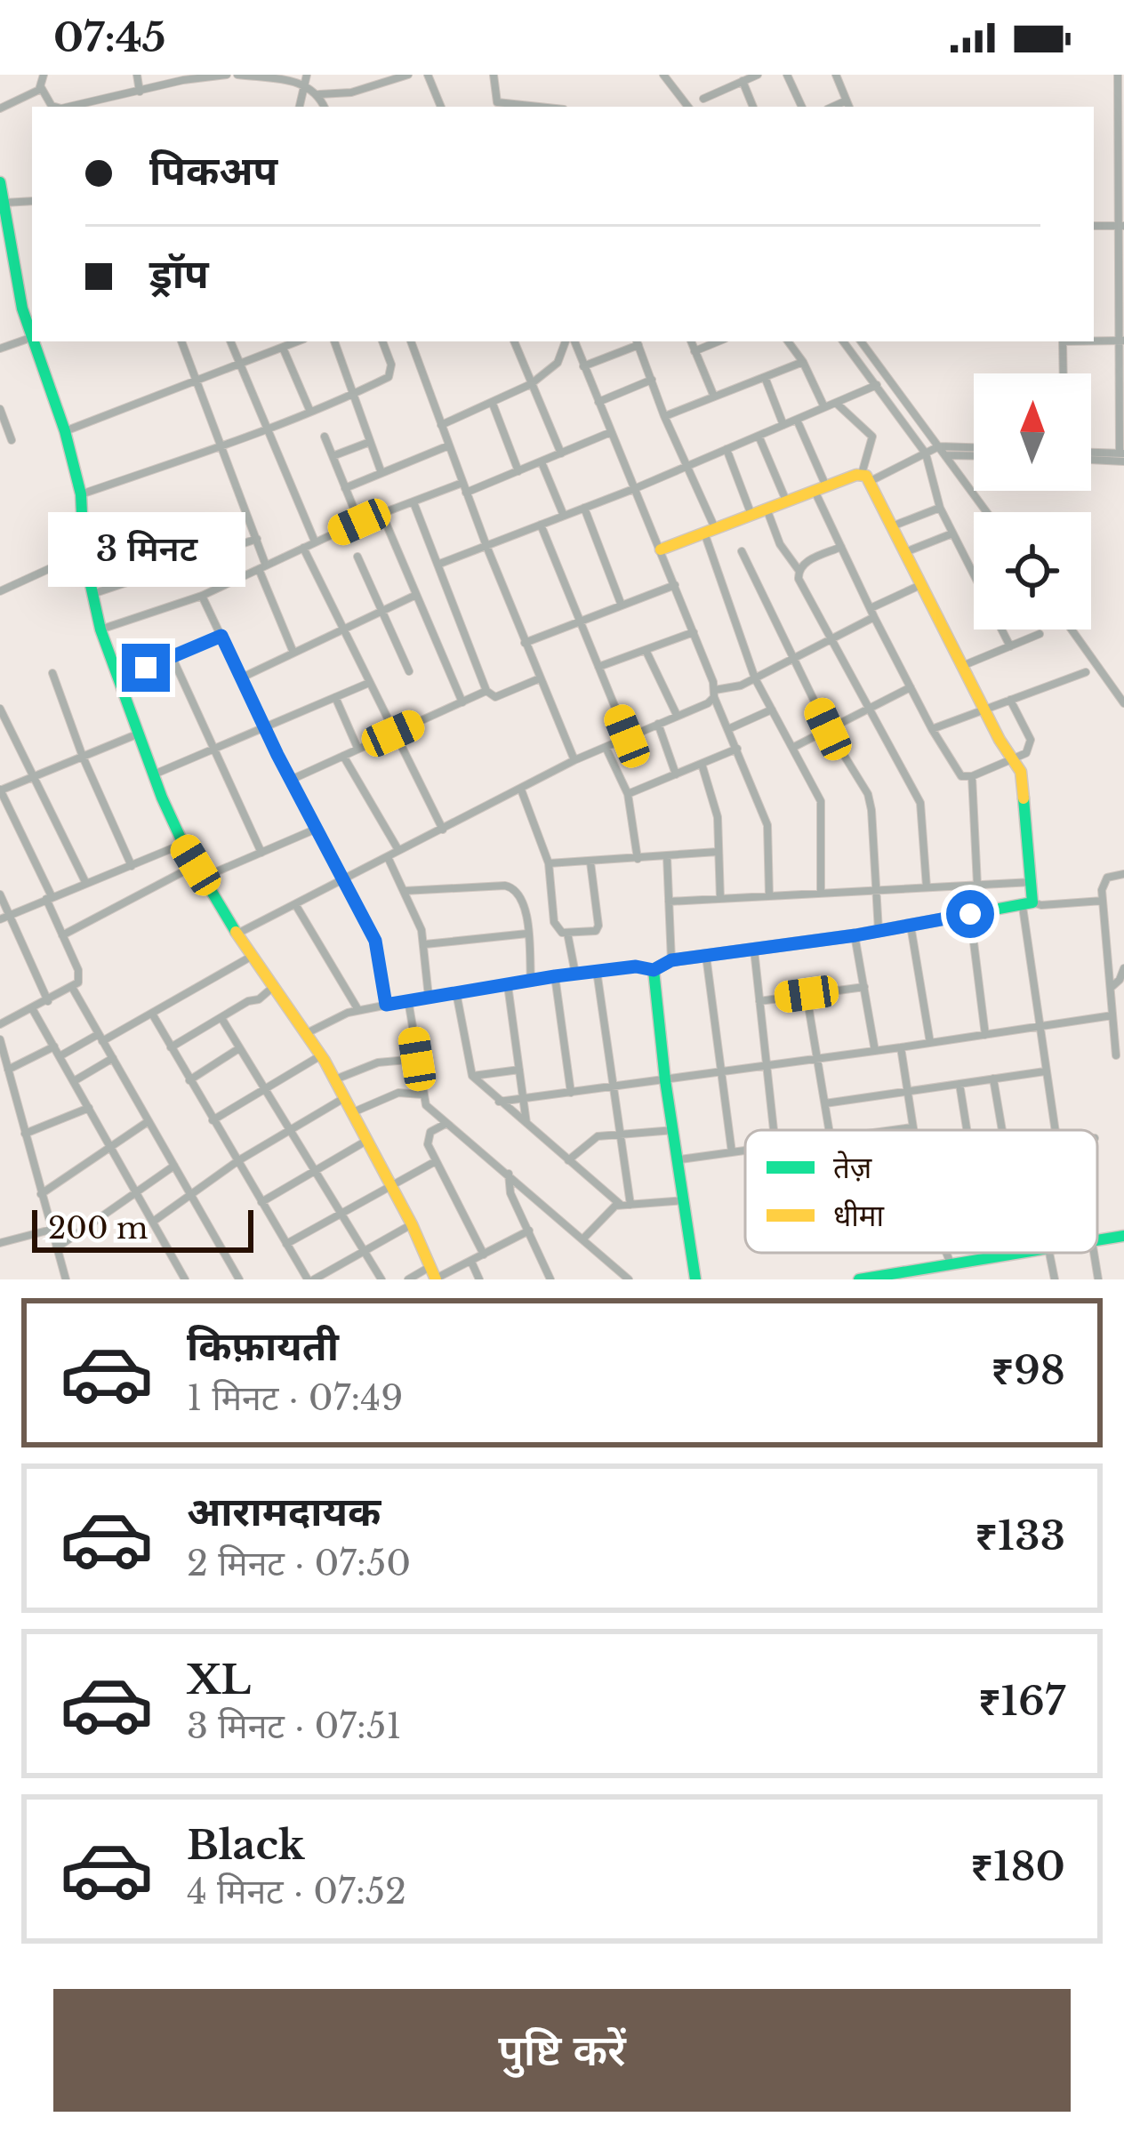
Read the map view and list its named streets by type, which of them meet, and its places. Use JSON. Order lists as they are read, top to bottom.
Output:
{
  "legend": ["तेज़", "धीमा"],
  "scale_bar": "200 m",
  "north": "top",
  "page": {
    "status": "07:45",
    "banner": ["पिकअप", "ड्रॉप"],
    "bubble": "3 मिनट",
    "scale": "200 m",
    "list": [
      {
        "name": "किफ़ायती",
        "note": "1 मिनट · 07:49",
        "value": "₹98"
      },
      {
        "name": "आरामदायक",
        "note": "2 मिनट · 07:50",
        "value": "₹133"
      },
      {
        "name": "XL",
        "note": "3 मिनट · 07:51",
        "value": "₹167"
      },
      {
        "name": "Black",
        "note": "4 मिनट · 07:52",
        "value": "₹180"
      }
    ],
    "buttons": "पुष्टि करें"
  }
}
